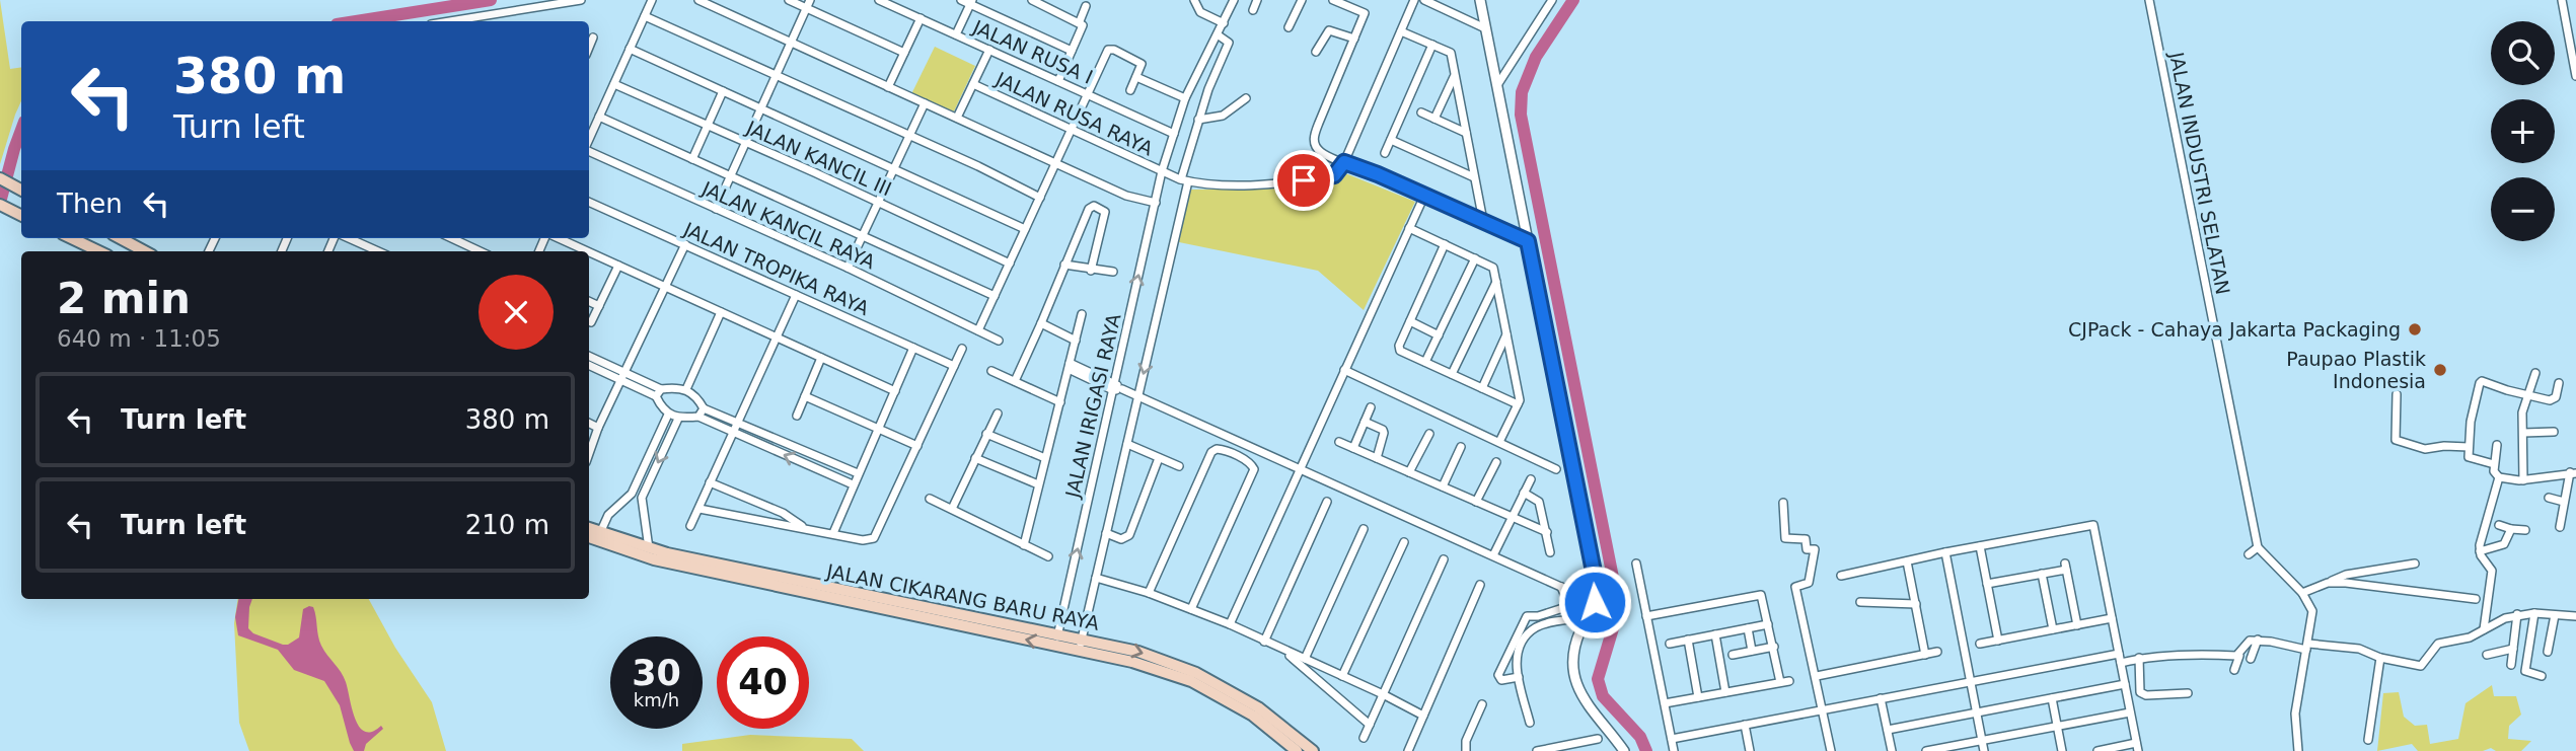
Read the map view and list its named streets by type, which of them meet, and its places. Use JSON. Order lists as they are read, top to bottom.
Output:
{
  "streets": {
    "main road": ["JALAN CIKARANG BARU RAYA"],
    "street": [
      "JALAN RUSA I",
      "JALAN RUSA RAYA",
      "JALAN KANCIL III",
      "JALAN INDUSTRI SELATAN",
      "JALAN KANCIL RAYA",
      "JALAN TROPIKA RAYA",
      "JALAN IRIGASI RAYA"
    ]
  },
  "crossings": [
    ["JALAN RUSA I", "JALAN IRIGASI RAYA"],
    ["JALAN RUSA RAYA", "JALAN IRIGASI RAYA"],
    ["JALAN KANCIL III", "JALAN KANCIL RAYA"],
    ["JALAN IRIGASI RAYA", "JALAN CIKARANG BARU RAYA"]
  ],
  "places": ["CJPack - Cahaya Jakarta Packaging", "Paupao Plastik Indonesia"],
  "page": {
    "map_buttons": ["+", "−"],
    "turn": ["380 m", "Turn left"],
    "then": "Then",
    "heading": ["2 min", "640 m · 11:05"],
    "list": [
      {
        "name": "Turn left",
        "value": "380 m"
      },
      {
        "name": "Turn left",
        "value": "210 m"
      }
    ],
    "speed": "30 km/h",
    "limit": "40"
  }
}
